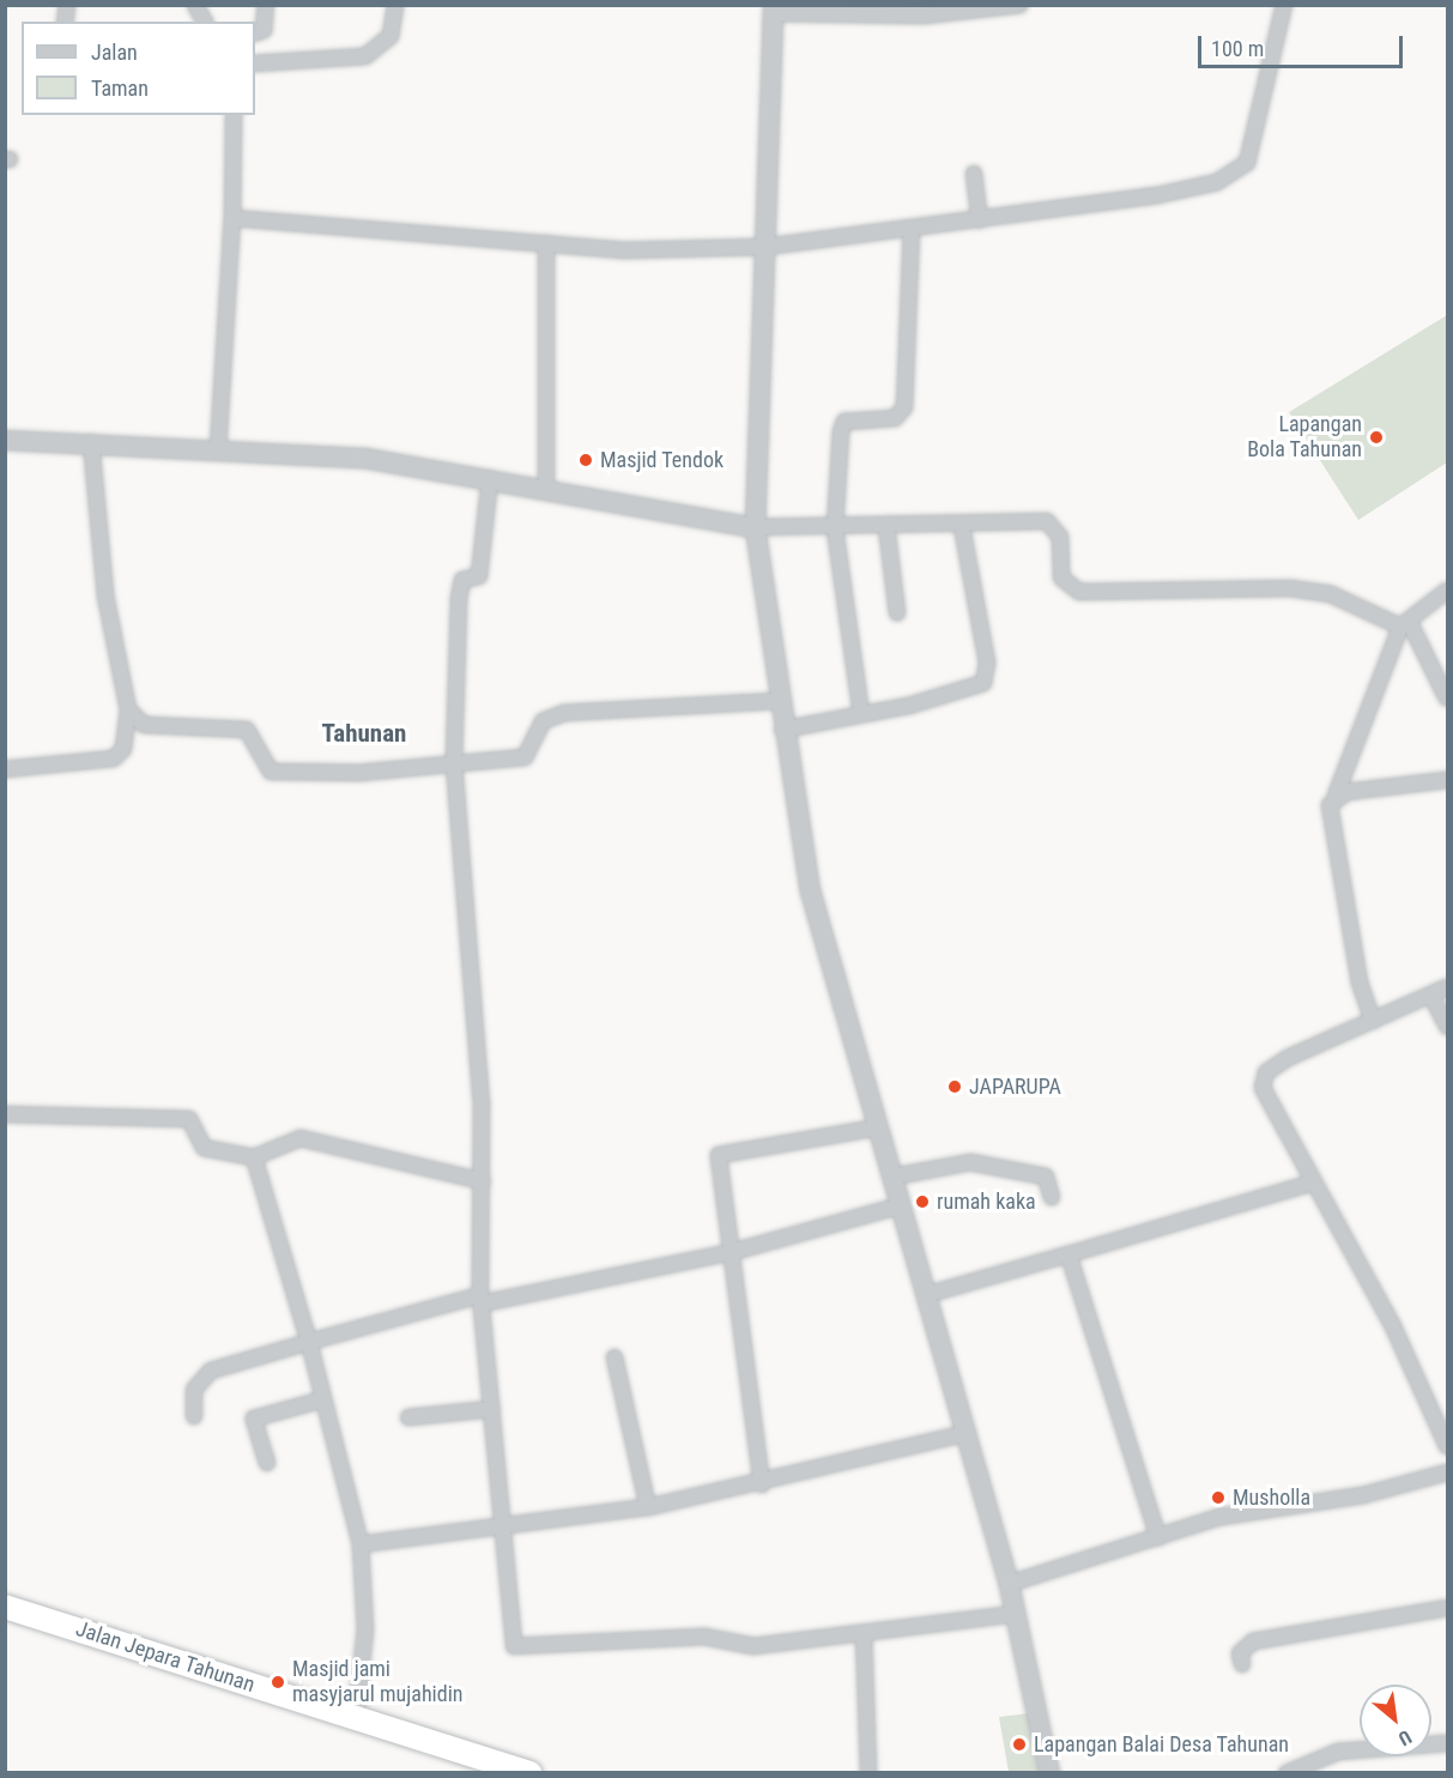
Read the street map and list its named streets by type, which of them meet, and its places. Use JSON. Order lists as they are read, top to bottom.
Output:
{
  "streets": {
    "highway": ["Jalan Jepara Tahunan"]
  },
  "districts": ["Tahunan"],
  "places": [
    "Lapangan Bola Tahunan",
    "Masjid Tendok",
    "JAPARUPA",
    "rumah kaka",
    "Musholla",
    "Masjid jami masyjarul mujahidin",
    "Lapangan Balai Desa Tahunan"
  ],
  "legend": ["Jalan", "Taman"],
  "scale_bar": "100 m",
  "north": "bottom right"
}
